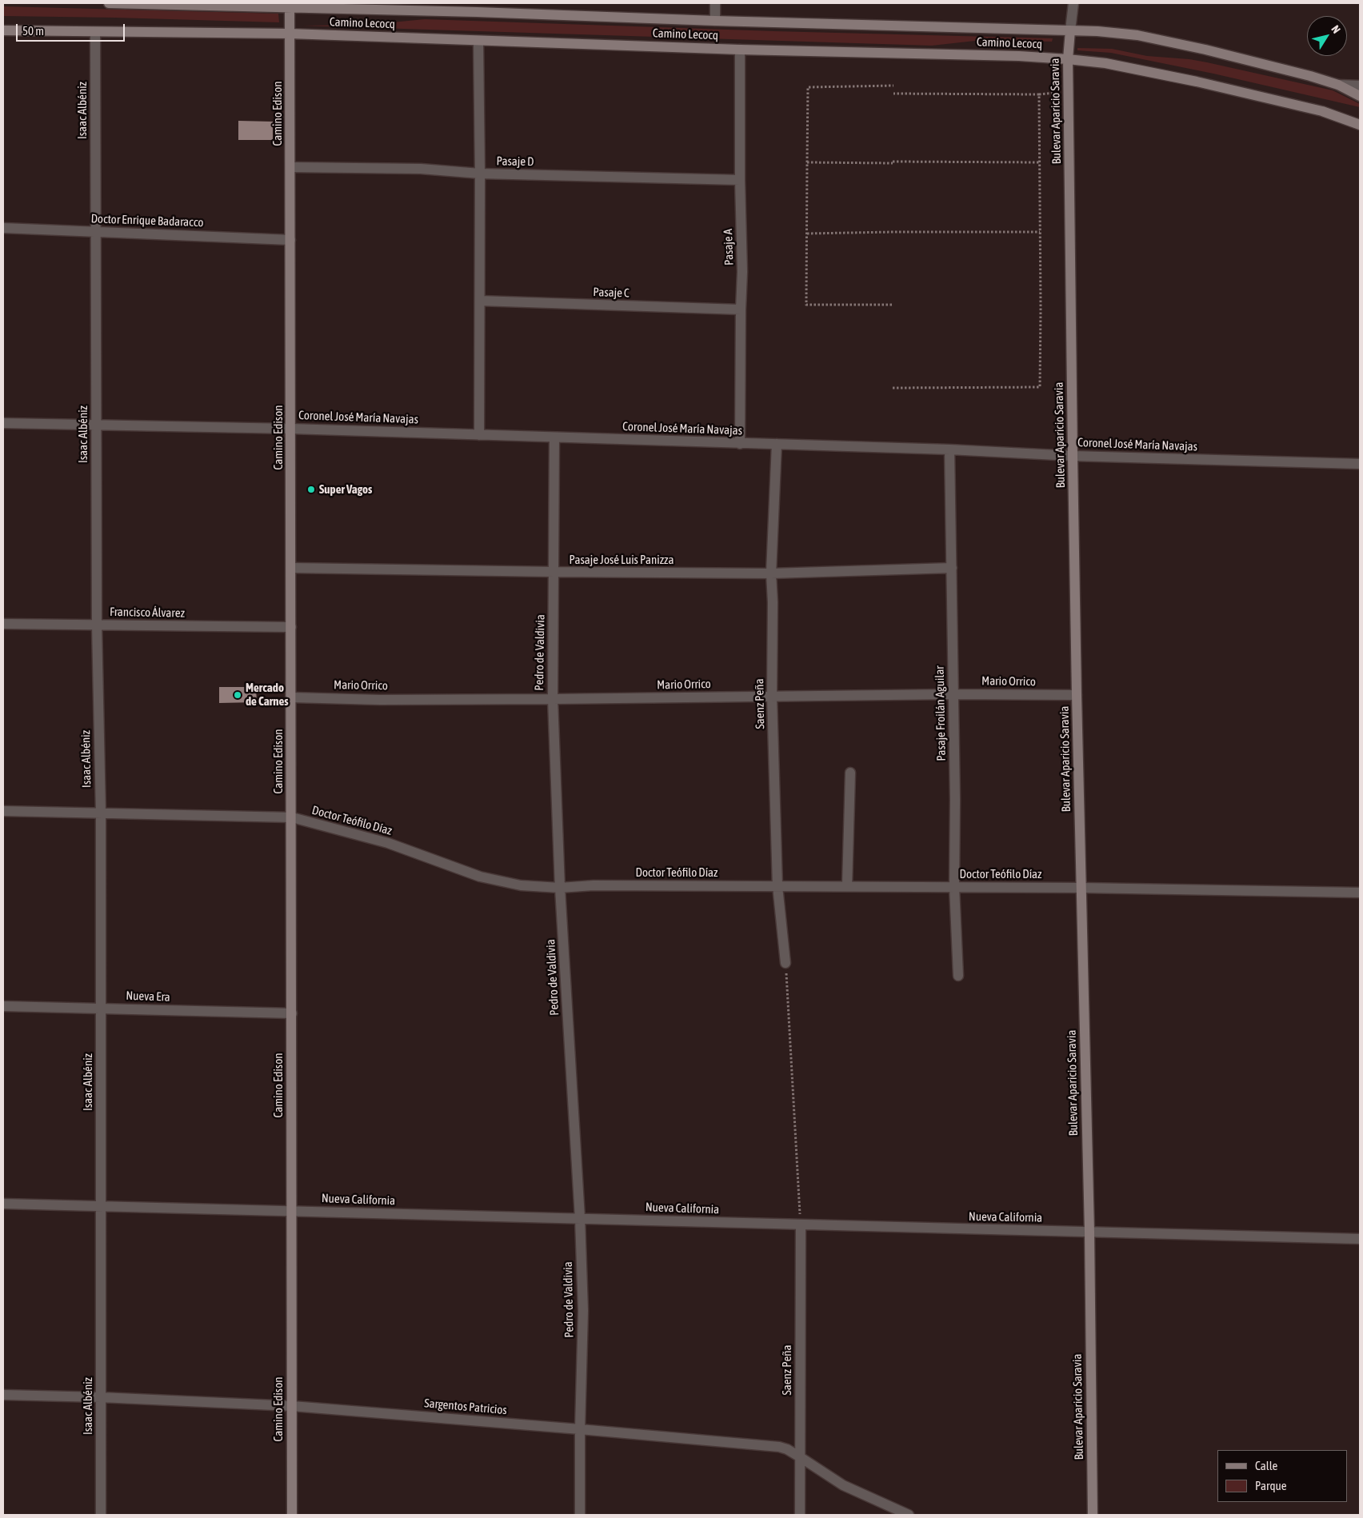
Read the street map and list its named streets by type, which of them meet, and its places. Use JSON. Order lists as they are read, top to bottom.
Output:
{
  "streets": {
    "street": [
      "Camino Lecocq",
      "Isaac Albéniz",
      "Bulevar Aparicio Saravia",
      "Camino Edison",
      "Pasaje D",
      "Doctor Enrique Badaracco",
      "Pasaje A",
      "Pasaje C",
      "Coronel José María Navajas",
      "Pasaje José Luis Panizza",
      "Francisco Álvarez",
      "Pedro de Valdivia",
      "Mario Orrico",
      "Saenz Peña",
      "Pasaje Froilán Aguilar",
      "Doctor Teófilo Díaz",
      "Nueva Era",
      "Nueva California",
      "Sargentos Patricios"
    ]
  },
  "crossings": [
    ["Camino Lecocq", "Isaac Albéniz"],
    ["Camino Lecocq", "Bulevar Aparicio Saravia"],
    ["Camino Lecocq", "Camino Edison"],
    ["Camino Lecocq", "Pasaje A"],
    ["Isaac Albéniz", "Doctor Enrique Badaracco"],
    ["Isaac Albéniz", "Coronel José María Navajas"],
    ["Isaac Albéniz", "Francisco Álvarez"],
    ["Isaac Albéniz", "Doctor Teófilo Díaz"],
    ["Isaac Albéniz", "Nueva Era"],
    ["Isaac Albéniz", "Nueva California"],
    ["Isaac Albéniz", "Sargentos Patricios"],
    ["Bulevar Aparicio Saravia", "Coronel José María Navajas"],
    ["Bulevar Aparicio Saravia", "Mario Orrico"],
    ["Bulevar Aparicio Saravia", "Doctor Teófilo Díaz"],
    ["Bulevar Aparicio Saravia", "Nueva California"],
    ["Camino Edison", "Pasaje D"],
    ["Camino Edison", "Doctor Enrique Badaracco"],
    ["Camino Edison", "Coronel José María Navajas"],
    ["Camino Edison", "Pasaje José Luis Panizza"],
    ["Camino Edison", "Francisco Álvarez"],
    ["Camino Edison", "Mario Orrico"],
    ["Camino Edison", "Doctor Teófilo Díaz"],
    ["Camino Edison", "Nueva Era"],
    ["Camino Edison", "Nueva California"],
    ["Camino Edison", "Sargentos Patricios"],
    ["Pasaje D", "Pasaje A"],
    ["Pasaje A", "Pasaje C"],
    ["Pasaje A", "Coronel José María Navajas"],
    ["Coronel José María Navajas", "Pedro de Valdivia"],
    ["Coronel José María Navajas", "Saenz Peña"],
    ["Coronel José María Navajas", "Pasaje Froilán Aguilar"],
    ["Pasaje José Luis Panizza", "Pedro de Valdivia"],
    ["Pasaje José Luis Panizza", "Saenz Peña"],
    ["Pasaje José Luis Panizza", "Pasaje Froilán Aguilar"],
    ["Pedro de Valdivia", "Mario Orrico"],
    ["Pedro de Valdivia", "Doctor Teófilo Díaz"],
    ["Pedro de Valdivia", "Nueva California"],
    ["Pedro de Valdivia", "Sargentos Patricios"],
    ["Mario Orrico", "Saenz Peña"],
    ["Mario Orrico", "Pasaje Froilán Aguilar"],
    ["Saenz Peña", "Doctor Teófilo Díaz"],
    ["Saenz Peña", "Nueva California"],
    ["Saenz Peña", "Sargentos Patricios"],
    ["Pasaje Froilán Aguilar", "Doctor Teófilo Díaz"]
  ],
  "places": ["Super Vagos", "Mercado de Carnes"],
  "legend": ["Calle", "Parque"],
  "scale_bar": "50 m",
  "north": "top right"
}
